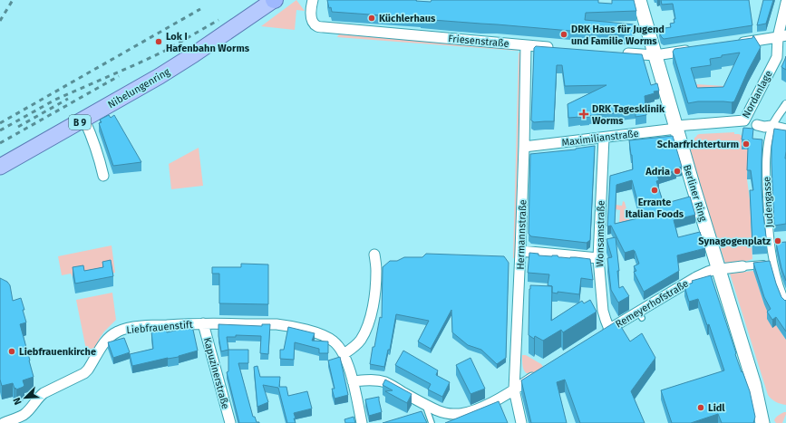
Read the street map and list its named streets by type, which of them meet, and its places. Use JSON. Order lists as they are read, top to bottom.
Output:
{
  "streets": {
    "main road": ["Nibelungenring", "B 9", "Berliner Ring"],
    "street": [
      "Friesenstraße",
      "Nordanlage",
      "Maximilianstraße",
      "Judengasse",
      "Wonsamstraße",
      "Hermannstraße",
      "Remeyerhofstraße",
      "Liebfrauenstift",
      "Kapuzinerstraße"
    ]
  },
  "crossings": [
    ["Friesenstraße", "Hermannstraße"],
    ["Nordanlage", "Maximilianstraße"],
    ["Nordanlage", "Berliner Ring"],
    ["Maximilianstraße", "Berliner Ring"],
    ["Maximilianstraße", "Wonsamstraße"],
    ["Maximilianstraße", "Hermannstraße"],
    ["Berliner Ring", "Remeyerhofstraße"],
    ["Wonsamstraße", "Remeyerhofstraße"],
    ["Liebfrauenstift", "Kapuzinerstraße"]
  ],
  "places": {
    "other": [
      "Küchlerhaus",
      "DRK Haus für Jugend und Familie Worms",
      "Lok I Hafenbahn Worms",
      "Scharfrichterturm",
      "Adria",
      "Errante Italian Foods",
      "Synagogenplatz",
      "Liebfrauenkirche",
      "Lidl"
    ],
    "health": ["DRK Tagesklinik Worms"]
  },
  "north": "bottom left"
}
